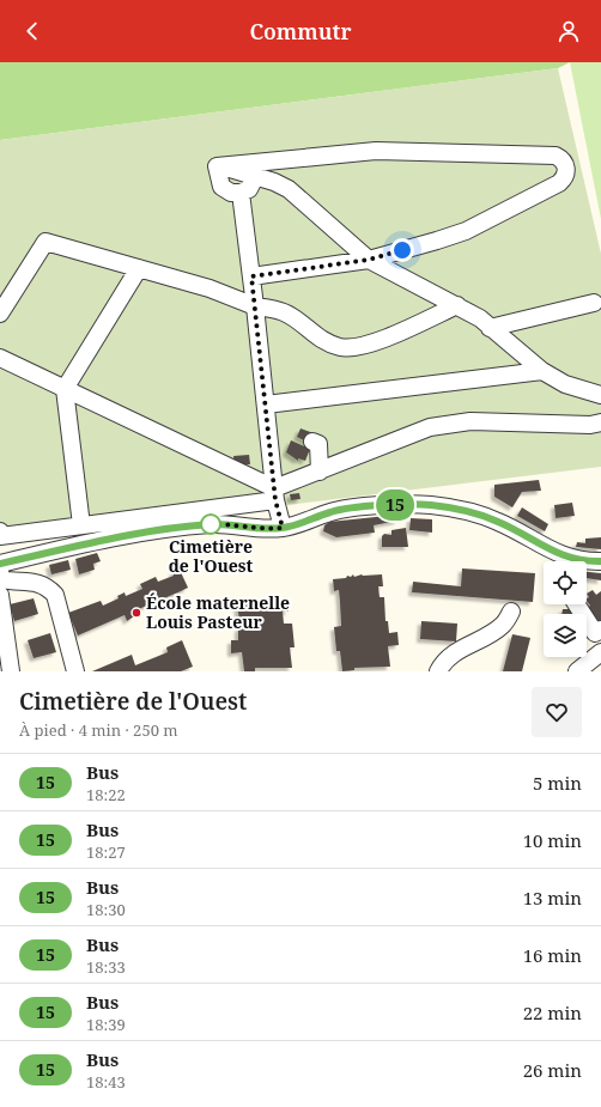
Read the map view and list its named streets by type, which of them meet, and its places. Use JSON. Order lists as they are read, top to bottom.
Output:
{
  "places": ["Cimetière de l'Ouest", "École maternelle Louis Pasteur"],
  "lines": ["bus line 15"],
  "page": {
    "header": "Commutr",
    "on_map": "15",
    "heading": ["Cimetière de l'Ouest", "À pied · 4 min · 250 m"],
    "list": [
      {
        "mark": "15",
        "name": "Bus",
        "note": "18:22",
        "value": "5 min"
      },
      {
        "mark": "15",
        "name": "Bus",
        "note": "18:27",
        "value": "10 min"
      },
      {
        "mark": "15",
        "name": "Bus",
        "note": "18:30",
        "value": "13 min"
      },
      {
        "mark": "15",
        "name": "Bus",
        "note": "18:33",
        "value": "16 min"
      },
      {
        "mark": "15",
        "name": "Bus",
        "note": "18:39",
        "value": "22 min"
      },
      {
        "mark": "15",
        "name": "Bus",
        "note": "18:43",
        "value": "26 min"
      }
    ]
  }
}
